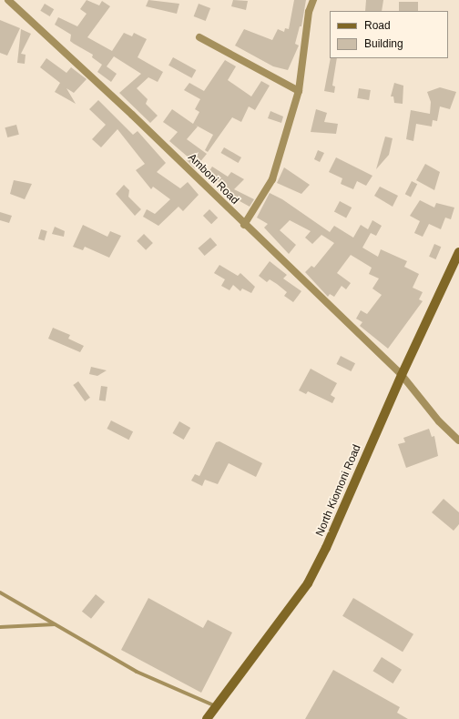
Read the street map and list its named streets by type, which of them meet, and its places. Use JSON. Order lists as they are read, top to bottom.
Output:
{
  "streets": {
    "main road": ["North Kiomoni Road"],
    "street": ["Amboni Road"]
  },
  "crossings": [
    ["Amboni Road", "North Kiomoni Road"]
  ],
  "legend": ["Road", "Building"]
}
